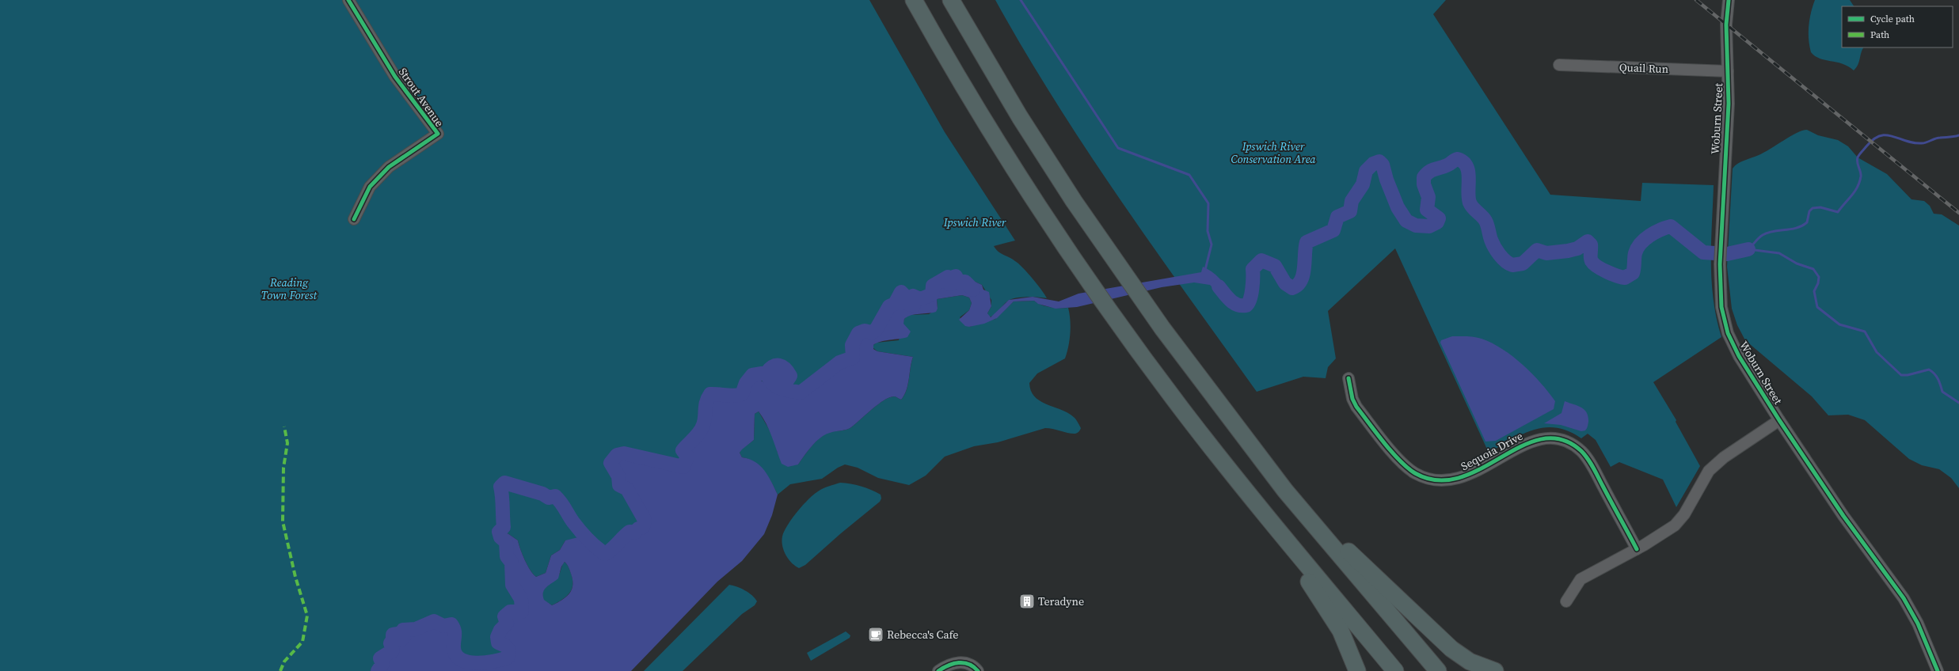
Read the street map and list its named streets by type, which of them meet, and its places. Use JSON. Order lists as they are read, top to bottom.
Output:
{
  "streets": {
    "street": [
      "Quail Run",
      "Strout Avenue",
      "Woburn Street",
      "Sequoia Drive"
    ]
  },
  "crossings": [
    ["Quail Run", "Woburn Street"]
  ],
  "parks": ["Ipswich River Conservation Area", "Ipswich River", "Reading Town Forest"],
  "places": {
    "building": ["Teradyne"],
    "cafe": ["Rebecca's Cafe"]
  },
  "legend": ["Cycle path", "Path"]
}
